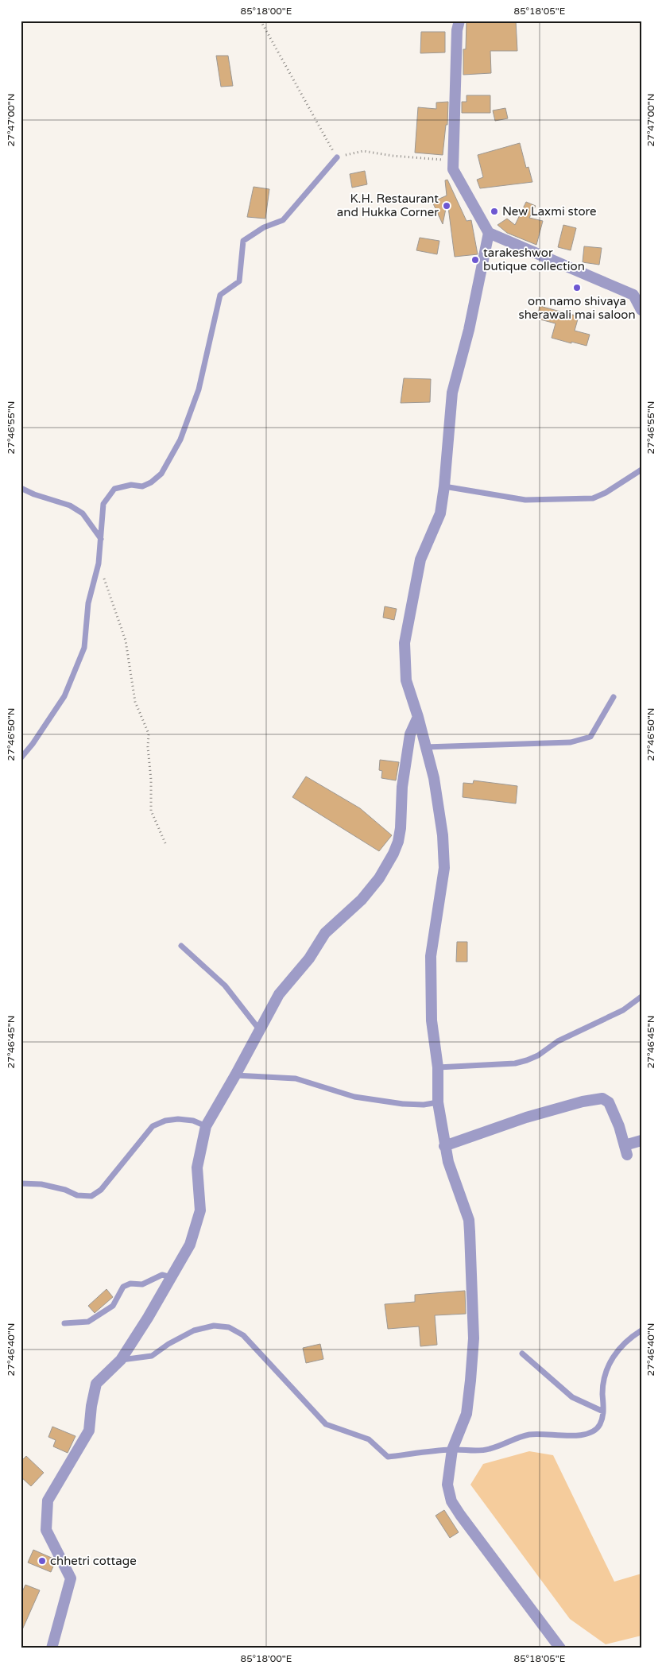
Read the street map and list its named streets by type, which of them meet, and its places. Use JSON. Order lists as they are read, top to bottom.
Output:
{
  "places": [
    "K.H. Restaurant and Hukka Corner",
    "New Laxmi store",
    "tarakeshwor butique collection",
    "om namo shivaya sherawali mai saloon",
    "chhetri cottage"
  ],
  "coordinates": [
    "85°18'00\"E",
    "85°18'05\"E",
    "27°47'00\"N",
    "27°46'55\"N",
    "27°46'50\"N",
    "27°46'45\"N",
    "27°46'40\"N"
  ]
}
